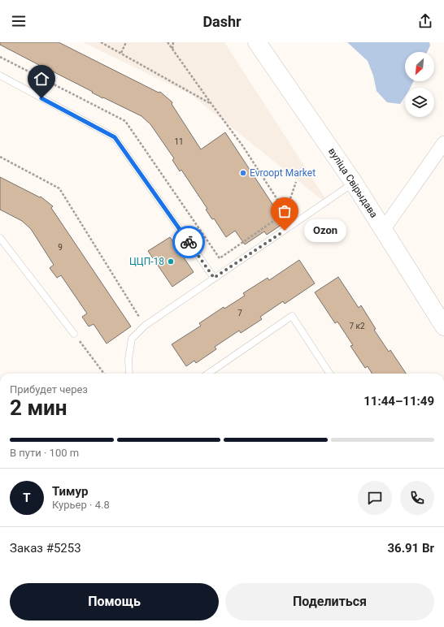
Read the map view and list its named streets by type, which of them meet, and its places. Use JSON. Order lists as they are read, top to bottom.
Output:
{
  "streets": {
    "main road": ["вуліца Свірыдава"]
  },
  "places": ["Evroopt Market", "Ozon", "ЦЦП-18"],
  "house_numbers": [
    "11",
    "9",
    "7",
    "7 к2"
  ],
  "north": "bottom left",
  "page": {
    "header": "Dashr",
    "bubble": "Ozon",
    "heading": ["2 мин", "Прибудет через", "11:44–11:49"],
    "panel": [
      "Тимур",
      "Курьер · 4.8",
      "Заказ #5253",
      "36.91 Br"
    ],
    "bar": "В пути · 100 m",
    "round": "Т",
    "buttons": ["Помощь", "Поделиться"]
  }
}
